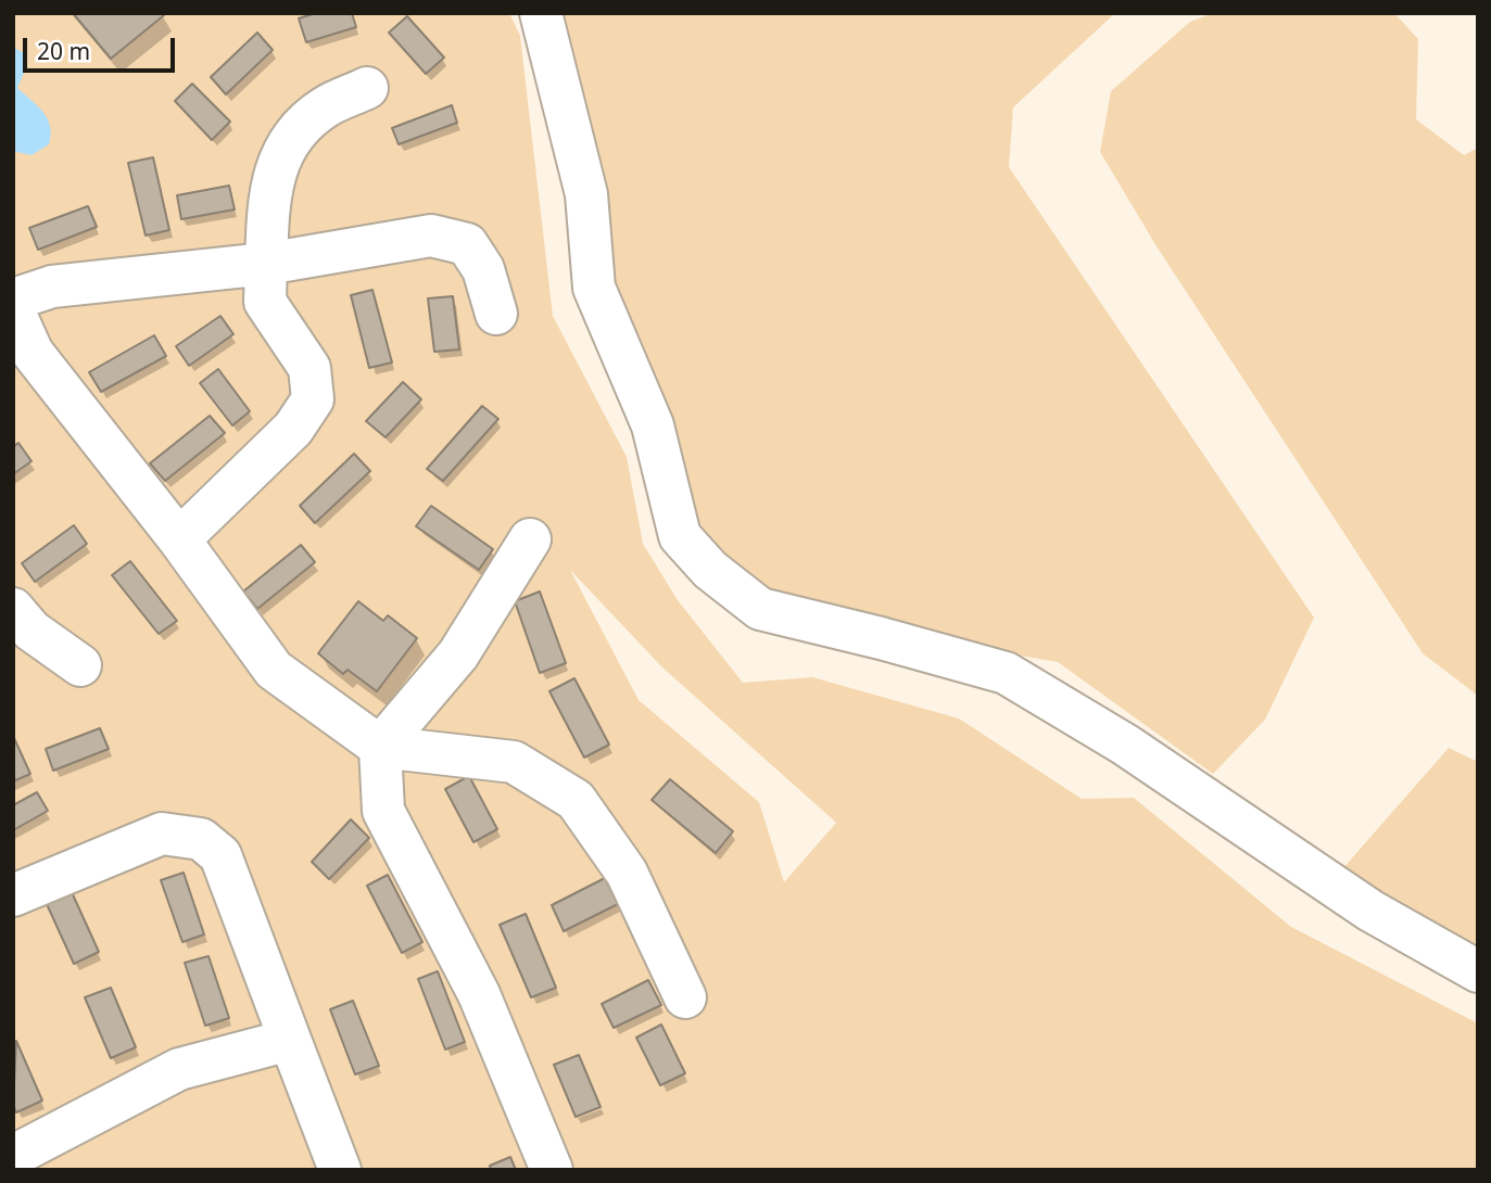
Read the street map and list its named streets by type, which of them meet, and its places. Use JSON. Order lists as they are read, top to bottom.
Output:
{
  "scale_bar": "20 m"
}
